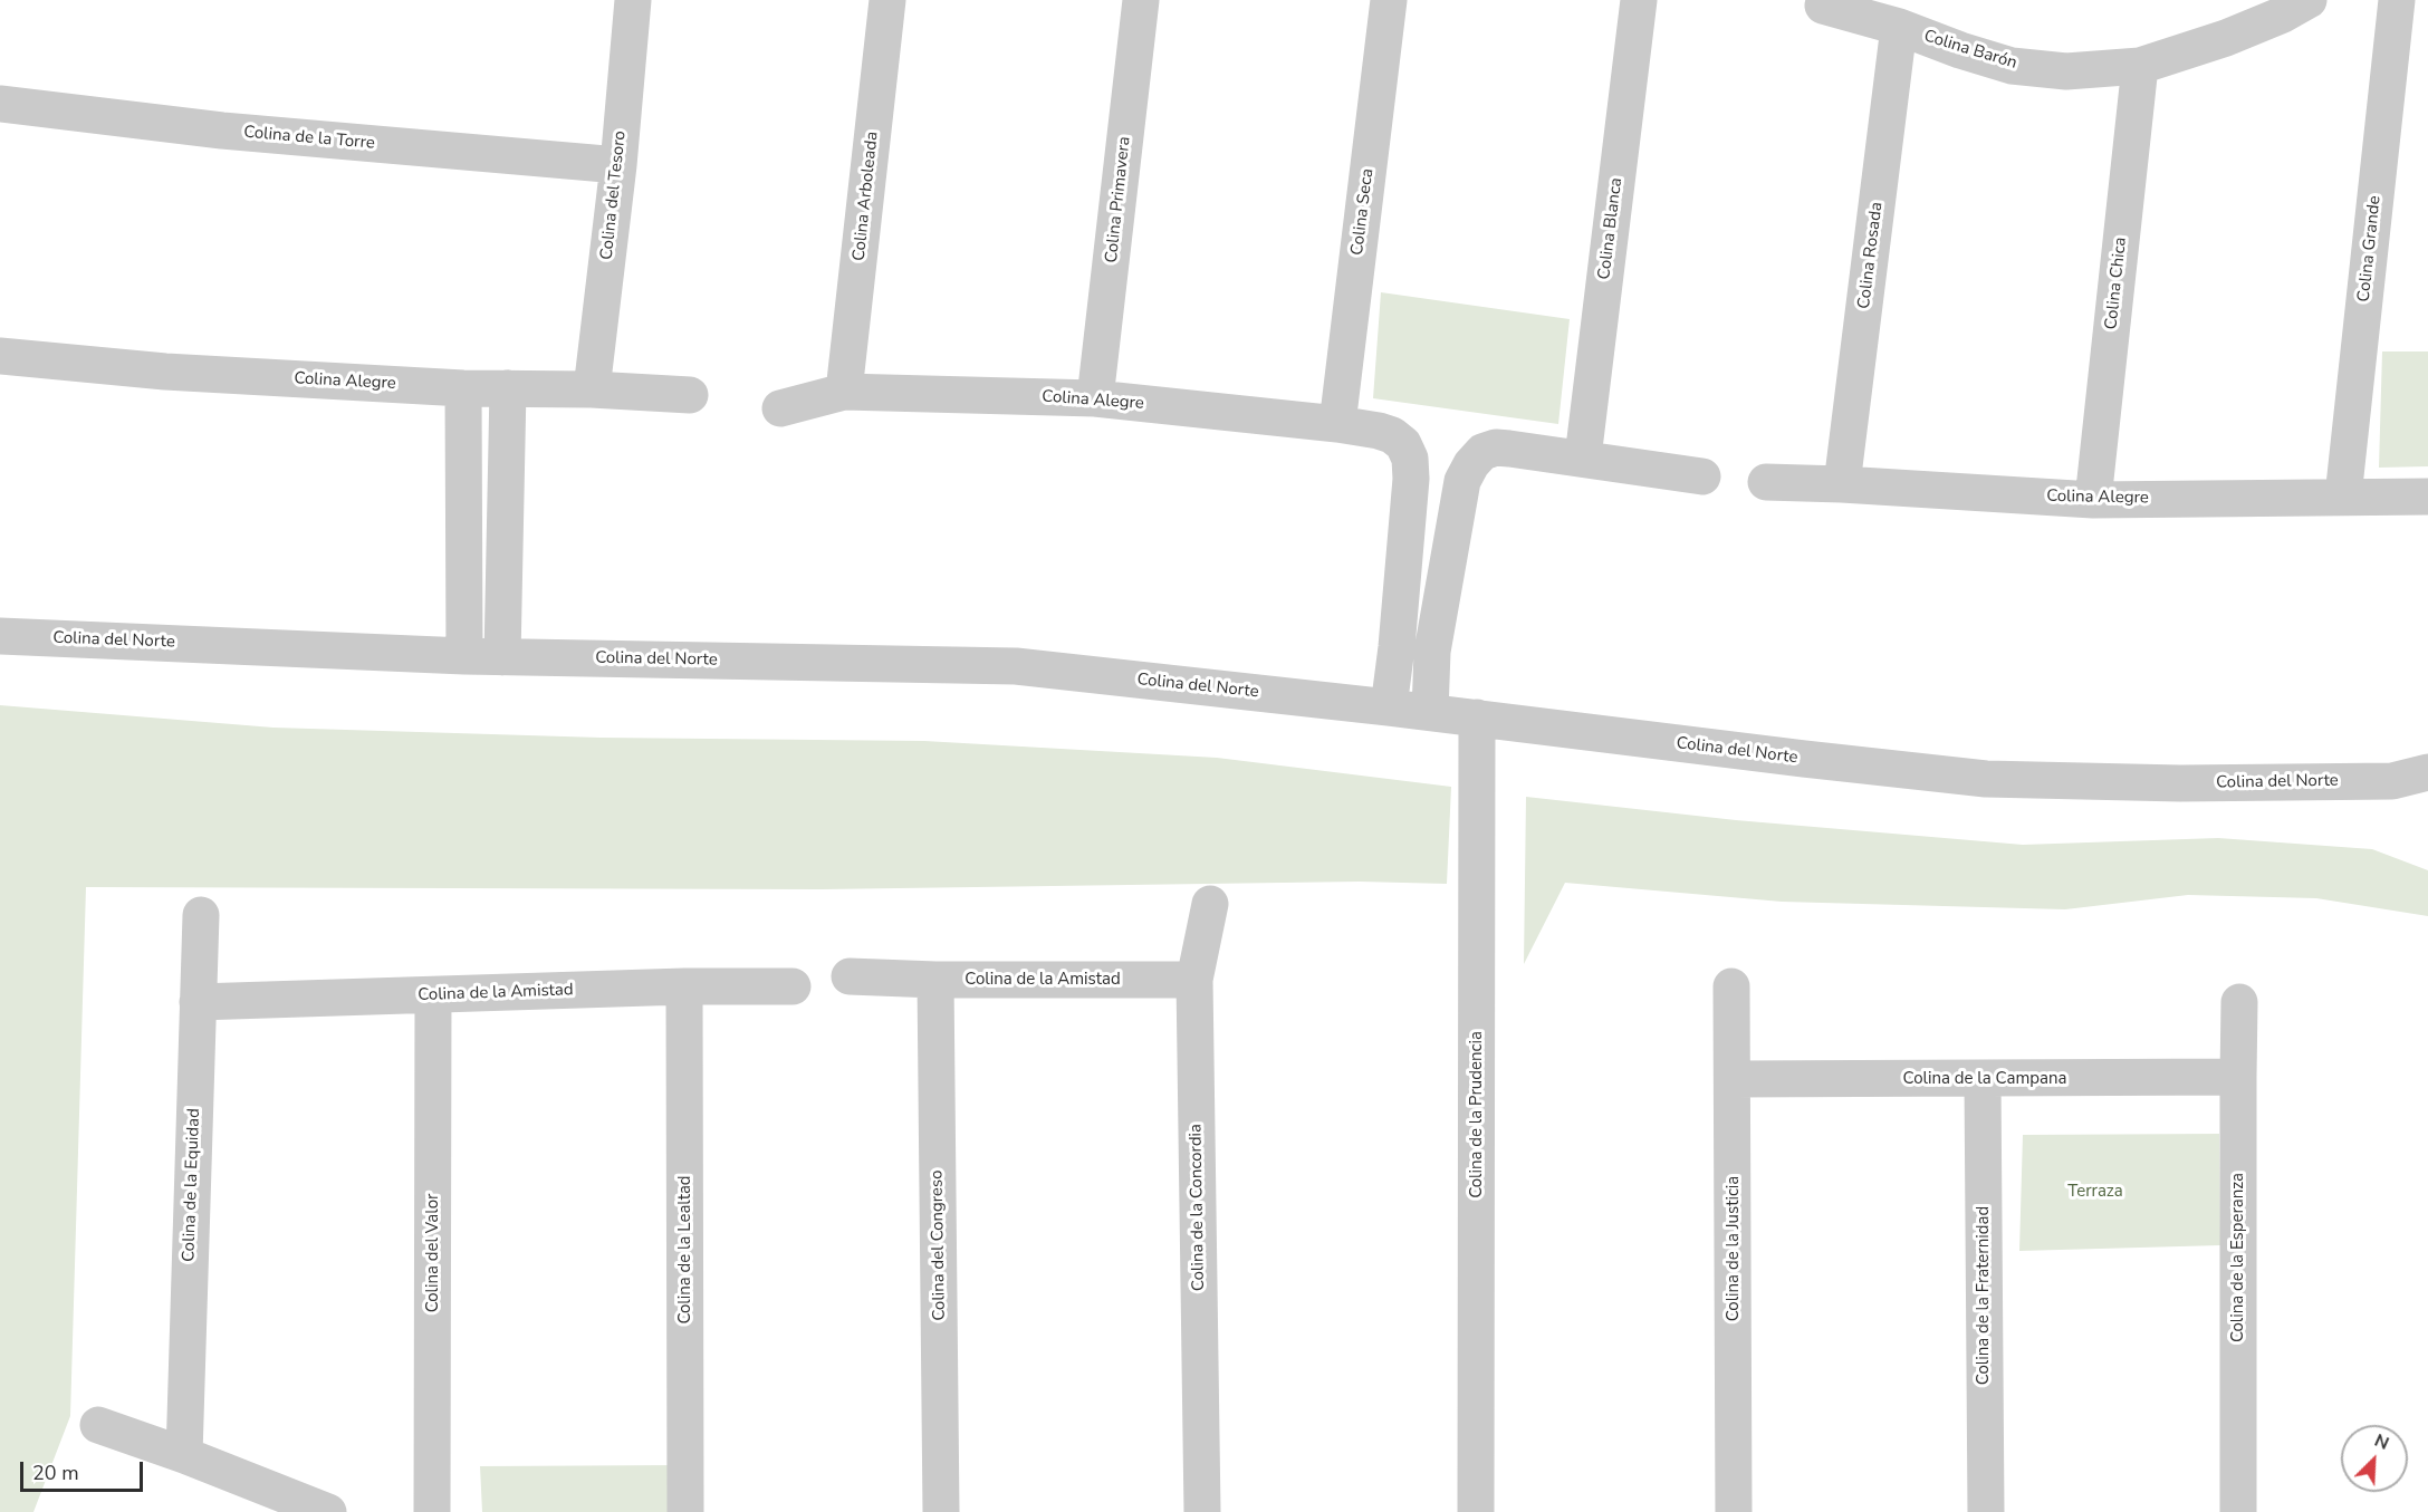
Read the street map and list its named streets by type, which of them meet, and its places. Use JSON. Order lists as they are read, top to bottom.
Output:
{
  "streets": {
    "street": [
      "Colina Barón",
      "Colina de la Torre",
      "Colina del Tesoro",
      "Colina Arboleada",
      "Colina Primavera",
      "Colina Seca",
      "Colina Blanca",
      "Colina Grande",
      "Colina Rosada",
      "Colina Chica",
      "Colina Alegre",
      "Colina del Norte",
      "Colina de la Amistad",
      "Colina de la Campana",
      "Colina de la Prudencia",
      "Colina de la Equidad",
      "Colina de la Concordia",
      "Colina del Congreso",
      "Colina de la Justicia",
      "Colina de la Lealtad",
      "Colina del Valor",
      "Colina de la Esperanza",
      "Colina de la Fraternidad"
    ]
  },
  "crossings": [
    ["Colina Barón", "Colina Rosada"],
    ["Colina Barón", "Colina Chica"],
    ["Colina de la Torre", "Colina del Tesoro"],
    ["Colina del Tesoro", "Colina Alegre"],
    ["Colina Arboleada", "Colina Alegre"],
    ["Colina Primavera", "Colina Alegre"],
    ["Colina Seca", "Colina Alegre"],
    ["Colina Grande", "Colina Alegre"],
    ["Colina Rosada", "Colina Alegre"],
    ["Colina Chica", "Colina Alegre"],
    ["Colina Alegre", "Colina del Norte"],
    ["Colina del Norte", "Colina de la Prudencia"],
    ["Colina de la Amistad", "Colina de la Equidad"],
    ["Colina de la Amistad", "Colina de la Concordia"],
    ["Colina de la Amistad", "Colina del Congreso"],
    ["Colina de la Amistad", "Colina de la Lealtad"],
    ["Colina de la Amistad", "Colina del Valor"],
    ["Colina de la Campana", "Colina de la Justicia"],
    ["Colina de la Campana", "Colina de la Esperanza"],
    ["Colina de la Campana", "Colina de la Fraternidad"]
  ],
  "parks": ["Terraza"],
  "scale_bar": "20 m",
  "north": "top right"
}
